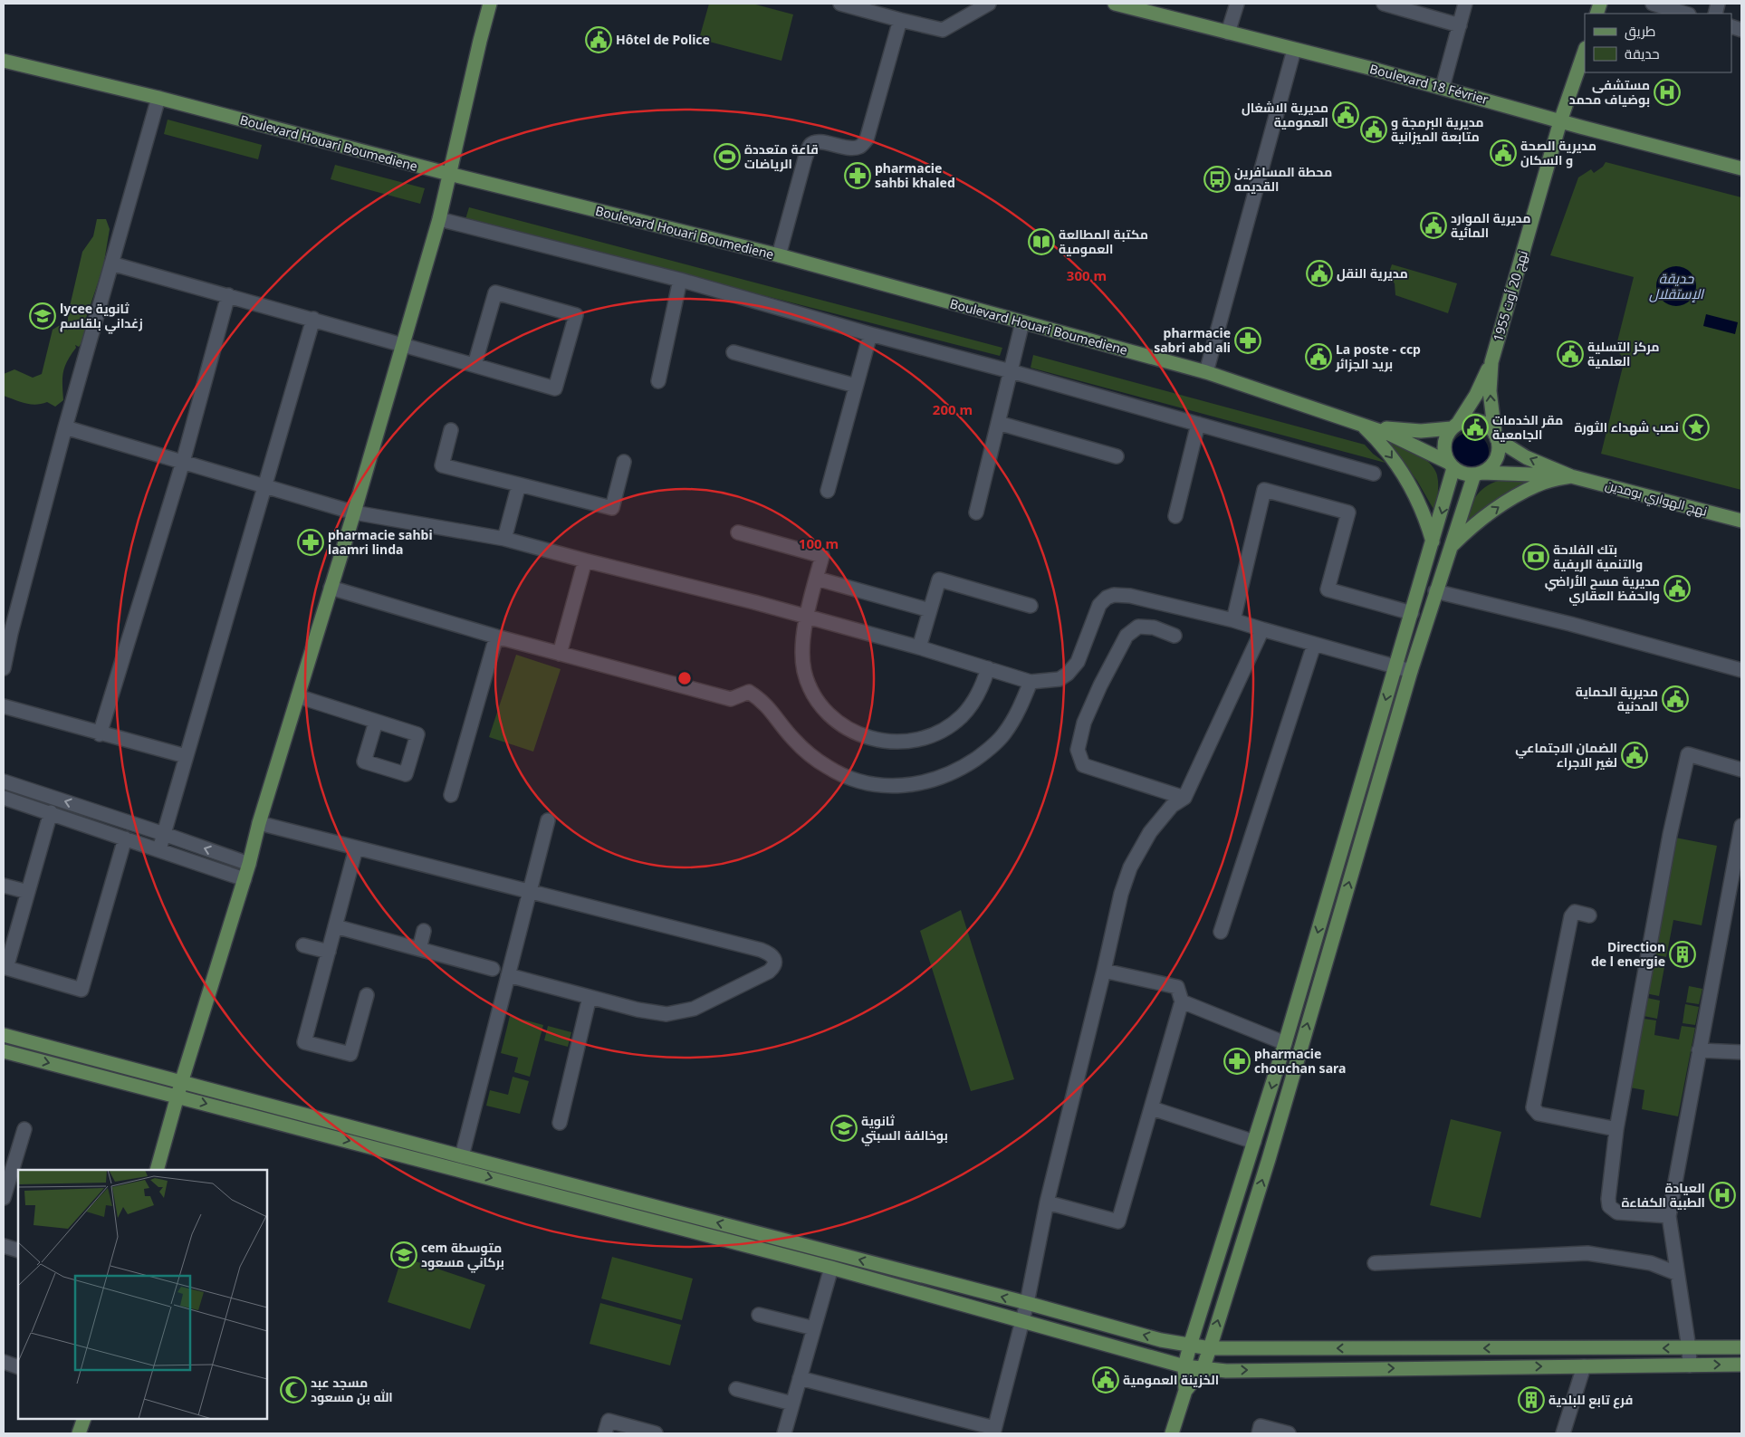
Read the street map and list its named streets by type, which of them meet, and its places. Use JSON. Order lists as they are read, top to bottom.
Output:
{
  "streets": {
    "main road": [
      "Boulevard 18 Février",
      "Boulevard Houari Boumediene",
      "نهج 20 أوت 1955",
      "نهج الهواري بومدين"
    ]
  },
  "crossings": [
    ["Boulevard 18 Février", "نهج 20 أوت 1955"],
    ["Boulevard Houari Boumediene", "نهج 20 أوت 1955"],
    ["Boulevard Houari Boumediene", "نهج الهواري بومدين"],
    ["نهج 20 أوت 1955", "نهج الهواري بومدين"]
  ],
  "water": ["حديقة الإستقلال"],
  "places": {
    "public building": [
      "Hôtel de Police",
      "مديرية الاشغال العمومية",
      "مديرية البرمجة و متابعة الميزانية",
      "مديرية الصحة و السكان",
      "مديرية الموارد المائية",
      "مديرية النقل",
      "مركز التسلية العلمية",
      "La poste - ccp بريد الجزائر",
      "مقر الخدمات الجامعية",
      "مديرية مسح الأراضي والحفظ العقاري",
      "مديرية الحماية المدنية",
      "الضمان الاجتماعي لغير الاجراء",
      "الخزينة العمومية"
    ],
    "hospital": ["مستشفى بوضياف محمد", "العيادة الطبية الكفاءة"],
    "sports": ["قاعة متعددة الرياضات"],
    "pharmacy": [
      "pharmacie sahbi khaled",
      "pharmacie sabri abd ali",
      "pharmacie sahbi laamri linda",
      "pharmacie chouchan sara"
    ],
    "bus stop": ["محطة المسافرين القديمه"],
    "library": ["مكتبة المطالعة العمومية"],
    "school or university": ["lycee ثانوية زغداني بلقاسم", "ثانوية بوخالفة السبتي", "cem متوسطة بركاني مسعود"],
    "place": ["نصب شهداء الثورة"],
    "bank": ["بتك الفلاحة والتنمية الريفية"],
    "building": ["Direction de l energie", "فرع تابع للبلدية"],
    "mosque": ["مسجد عبد الله بن مسعود"]
  },
  "legend": ["طريق", "حديقة"],
  "rings": ["300 m", "200 m", "100 m"]
}
